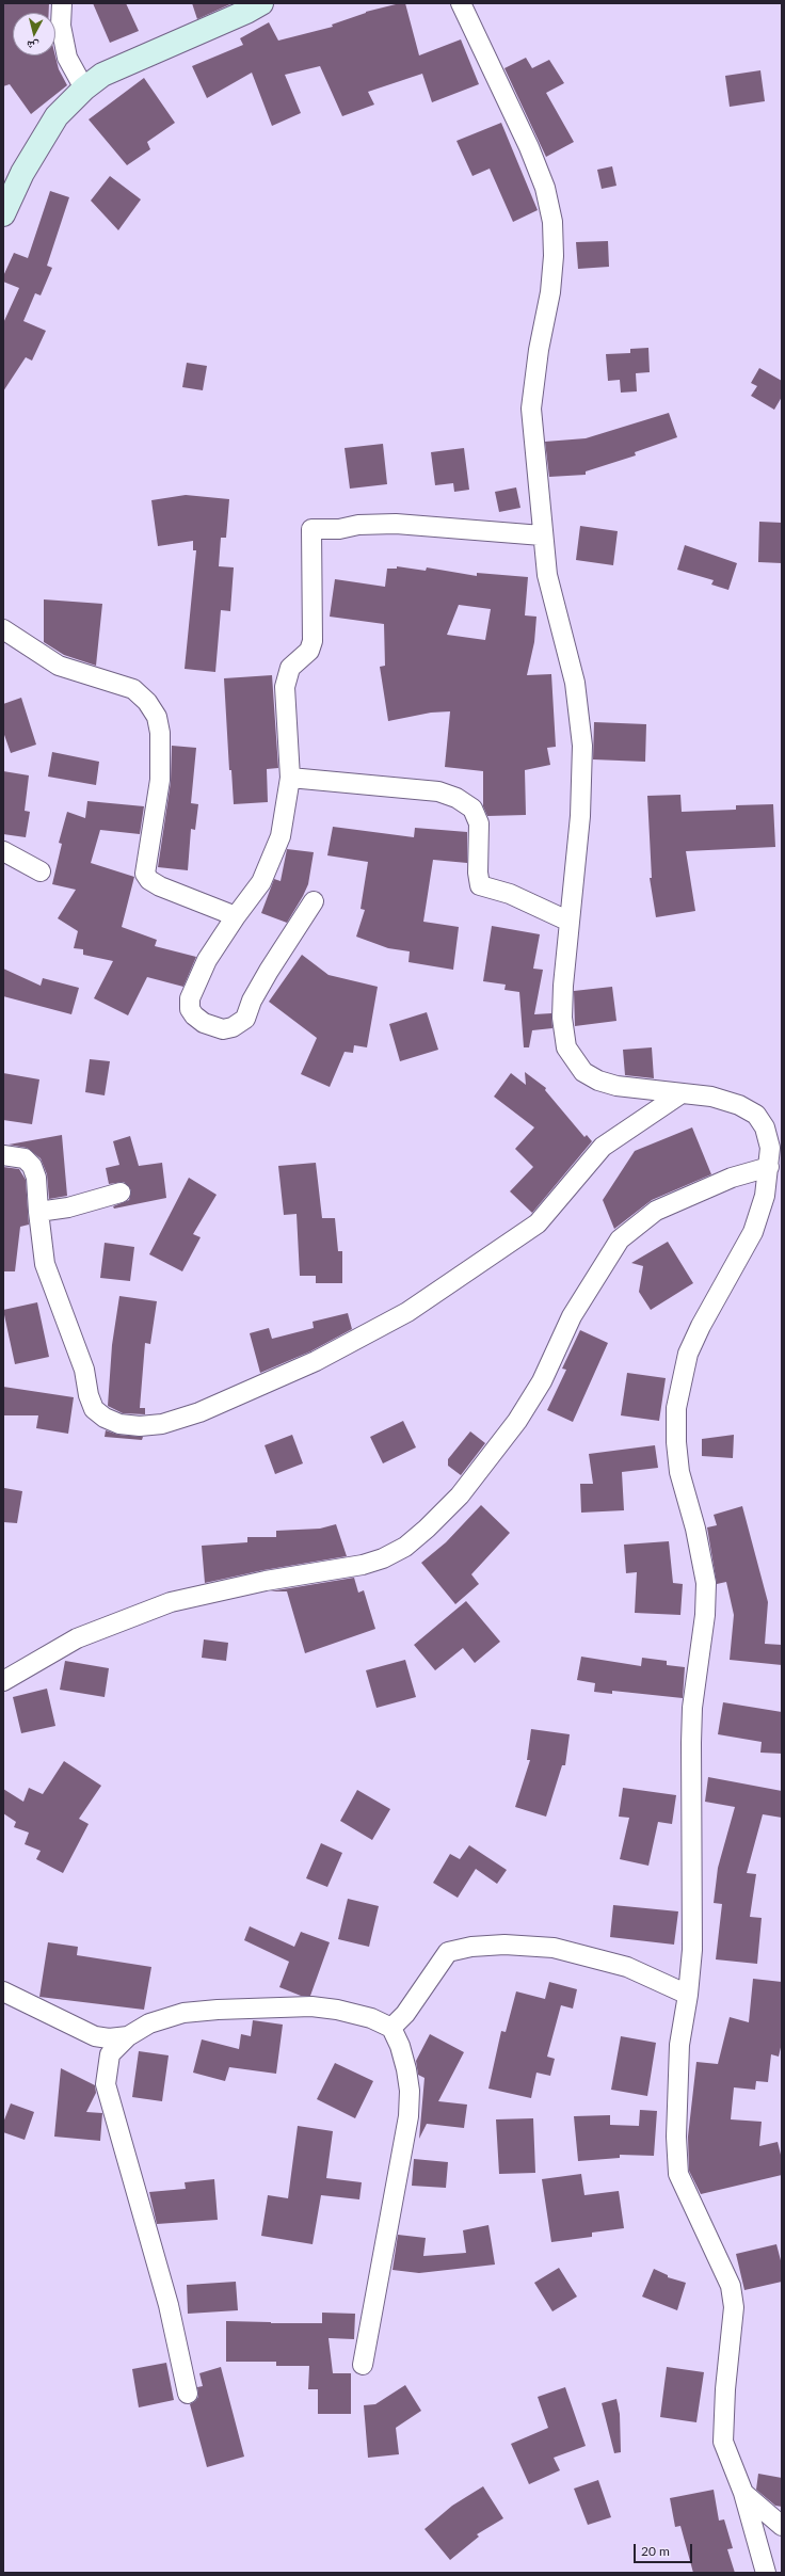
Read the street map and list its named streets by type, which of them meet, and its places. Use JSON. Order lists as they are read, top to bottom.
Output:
{
  "scale_bar": "20 m",
  "north": "bottom"
}
